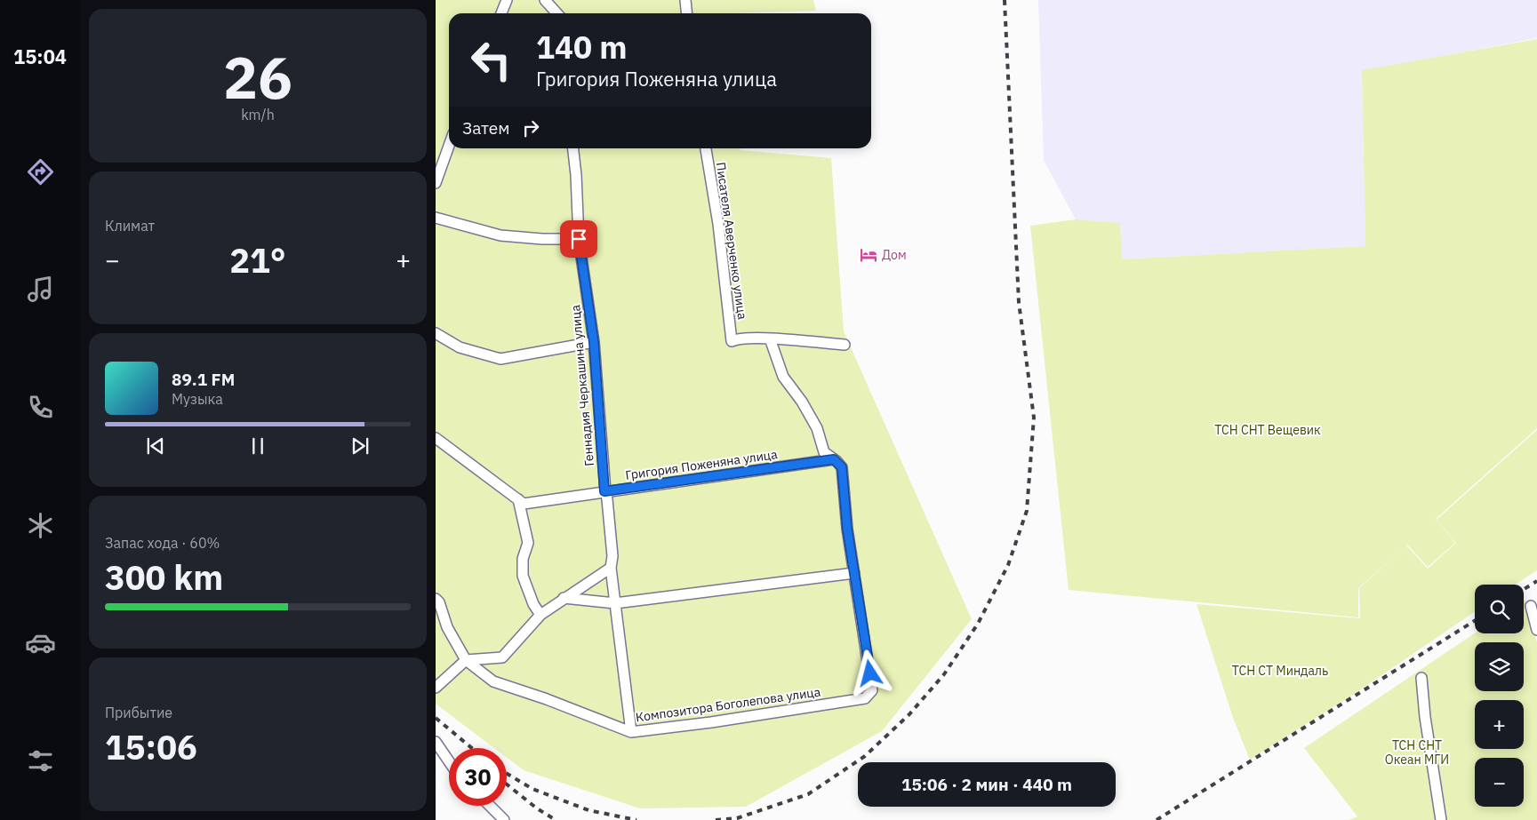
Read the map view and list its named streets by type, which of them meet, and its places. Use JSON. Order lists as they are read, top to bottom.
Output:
{
  "streets": {
    "street": [
      "Писателя Аверченко улица",
      "Геннадия Черкашина улица",
      "Григория Поженяна улица",
      "Композитора Боголепова улица"
    ]
  },
  "crossings": [
    ["Геннадия Черкашина улица", "Григория Поженяна улица"],
    ["Геннадия Черкашина улица", "Композитора Боголепова улица"]
  ],
  "parks": ["ТСН СНТ Вещевик", "ТСН СТ Миндаль", "ТСН СНТ Океан МГИ"],
  "places": {
    "hotel": ["Дом"]
  },
  "page": {
    "tabs": "15:04",
    "tile": [
      ["26", "km/h"],
      "Климат",
      ["Запас хода · 60%", "300 km"],
      ["Прибытие", "15:06"]
    ],
    "turn": ["140 m", "Григория Поженяна улица"],
    "then": "Затем",
    "heat": ["−", "21°", "+"],
    "song": ["89.1 FM", "Музыка"],
    "map_buttons": ["+", "−"],
    "limit": "30",
    "trip": "15:06 · 2 мин · 440 m"
  }
}
